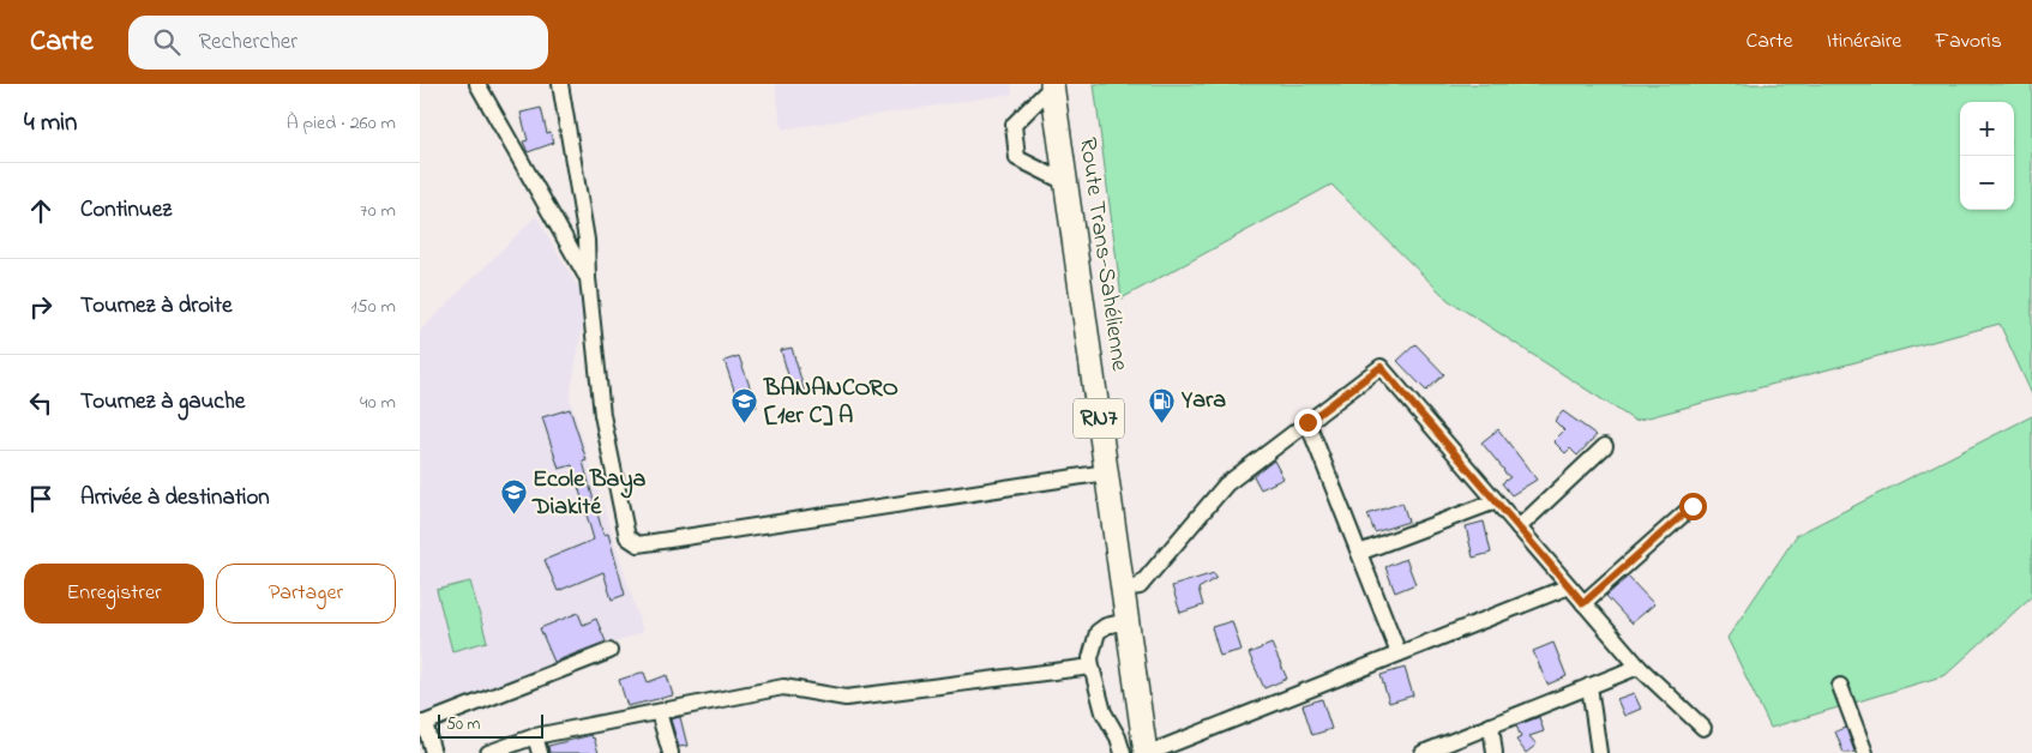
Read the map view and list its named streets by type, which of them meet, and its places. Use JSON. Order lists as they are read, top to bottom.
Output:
{
  "streets": {
    "highway": ["Route Trans-Sahélienne", "RN7"]
  },
  "places": {
    "fuel station": ["Yara"],
    "school or university": ["BANANCORO [1er C] A", "Ecole Baya Diakité"]
  },
  "scale_bar": "50 m",
  "page": {
    "header": "Carte",
    "search": "Rechercher",
    "nav": ["Carte", "Itinéraire", "Favoris"],
    "heading": ["4 min", "À pied · 260 m"],
    "map_buttons": ["+", "−"],
    "list": [
      ["Continuez", "70 m"],
      ["Tournez à droite", "150 m"],
      ["Tournez à gauche", "40 m"],
      "Arrivée à destination"
    ],
    "buttons": ["Enregistrer", "Partager"],
    "scale": "50 m"
  }
}
